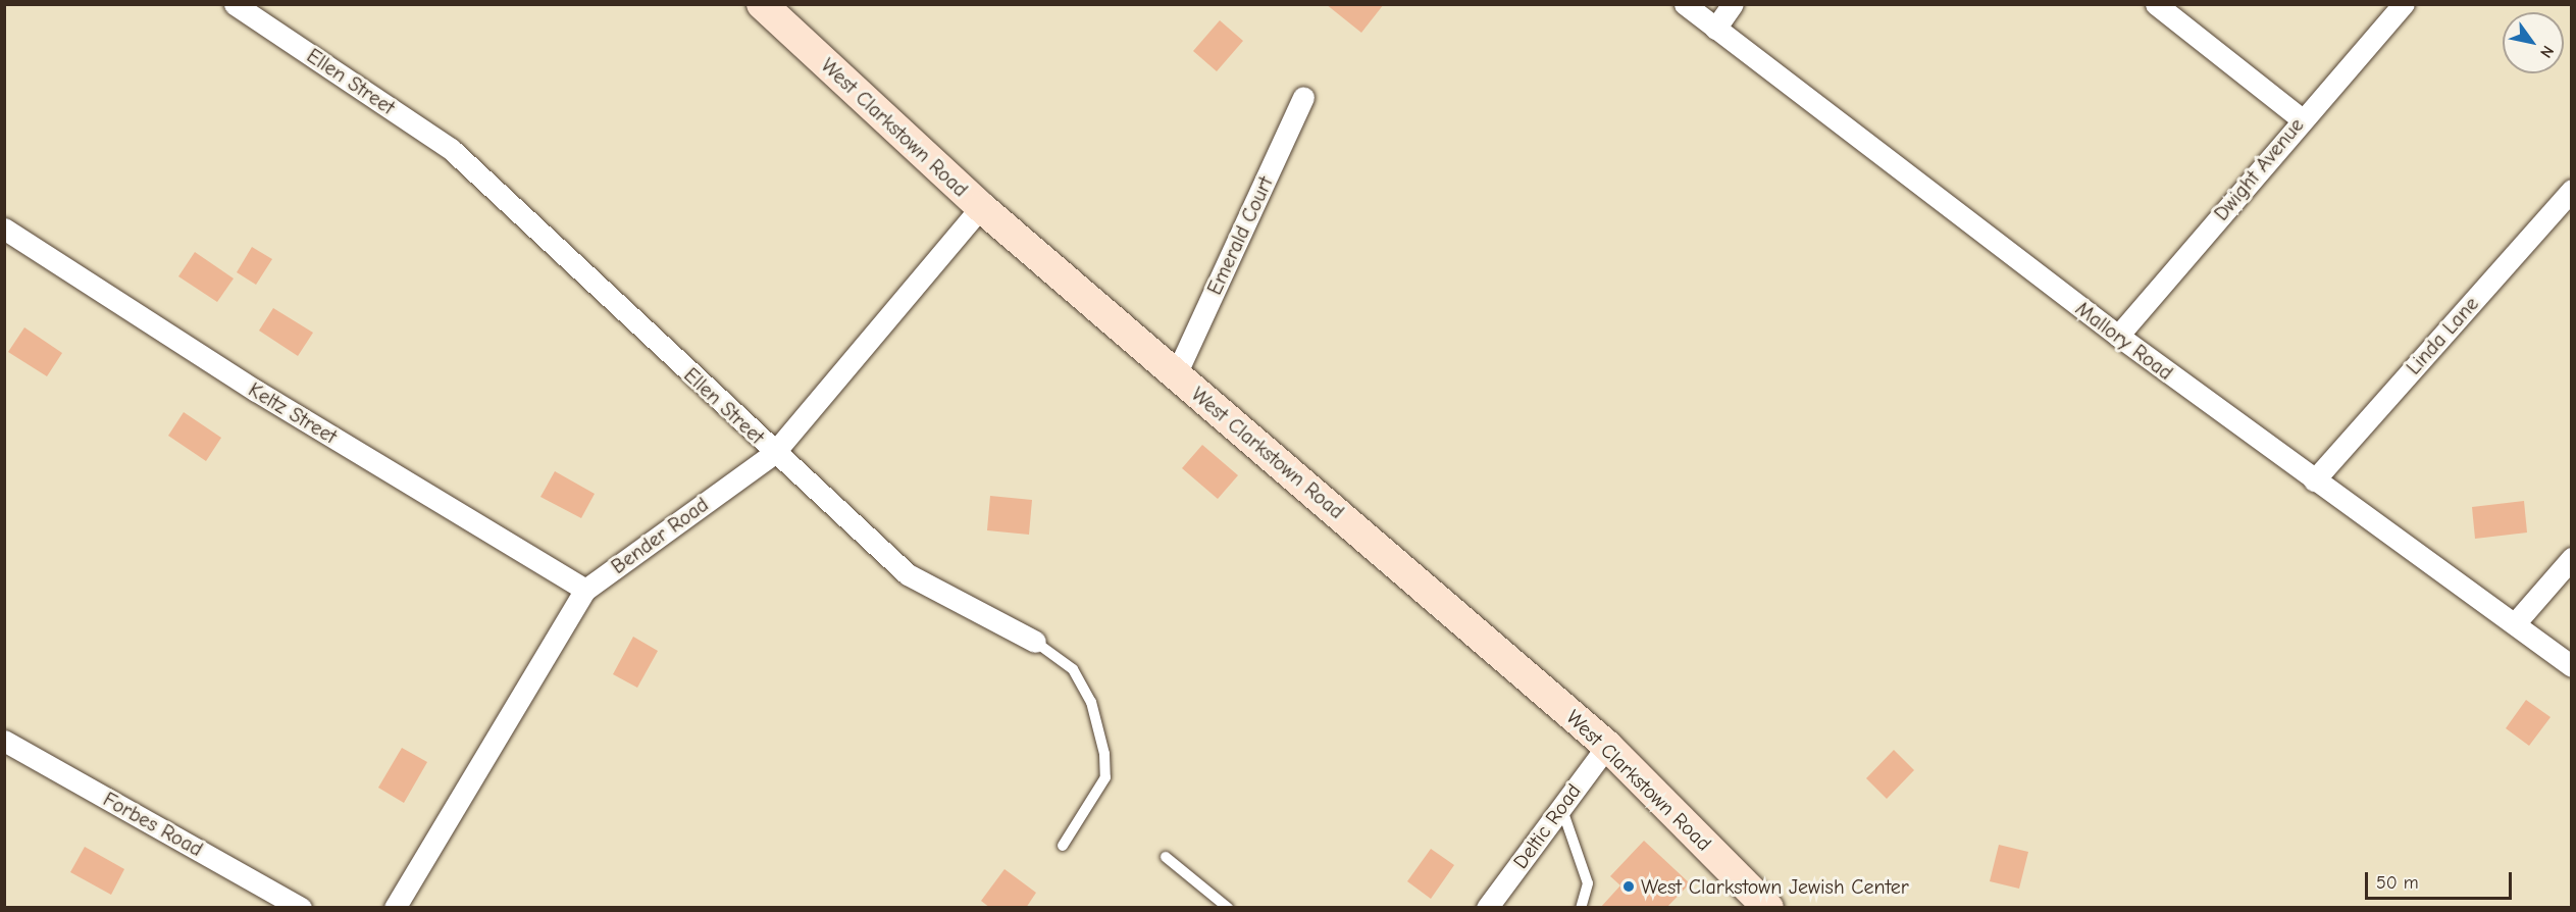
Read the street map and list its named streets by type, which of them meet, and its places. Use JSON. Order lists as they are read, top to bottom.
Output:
{
  "streets": {
    "street": [
      "Ellen Street",
      "West Clarkstown Road",
      "Dwight Avenue",
      "Emerald Court",
      "Linda Lane",
      "Mallory Road",
      "Keltz Street",
      "Bender Road",
      "Forbes Road",
      "Deltic Road"
    ]
  },
  "crossings": [
    ["Ellen Street", "Bender Road"],
    ["West Clarkstown Road", "Emerald Court"],
    ["West Clarkstown Road", "Bender Road"],
    ["West Clarkstown Road", "Deltic Road"],
    ["Dwight Avenue", "Mallory Road"],
    ["Linda Lane", "Mallory Road"],
    ["Keltz Street", "Bender Road"]
  ],
  "places": ["West Clarkstown Jewish Center"],
  "scale_bar": "50 m",
  "north": "bottom right"
}
